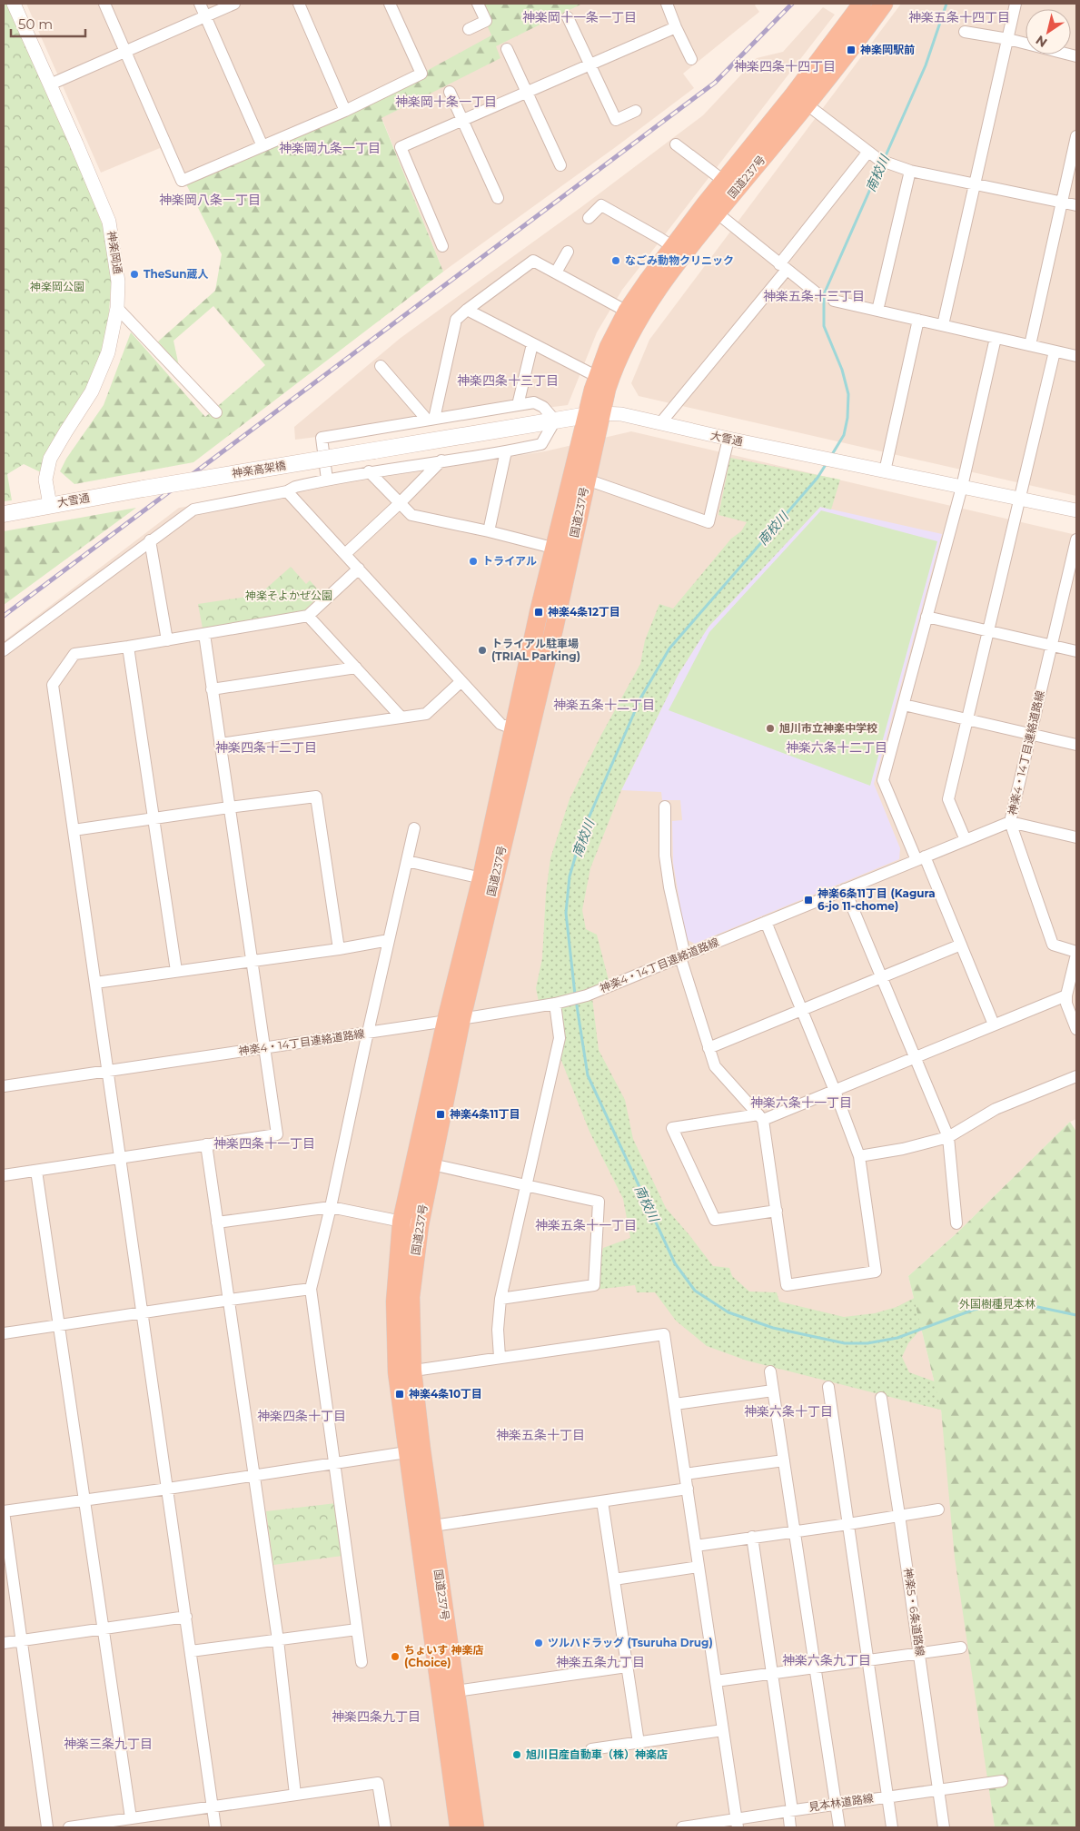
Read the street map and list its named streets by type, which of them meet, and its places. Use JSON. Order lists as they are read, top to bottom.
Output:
{
  "streets": {
    "highway": ["国道237号"],
    "main road": ["大雪通", "神楽高架橋"],
    "street": [
      "神楽岡通",
      "神楽4・14丁目連絡道路線",
      "神楽5・6条道路線",
      "見本林道路線"
    ]
  },
  "crossings": [
    ["国道237号", "大雪通"],
    ["国道237号", "神楽4・14丁目連絡道路線"],
    ["神楽岡通", "大雪通"],
    ["大雪通", "神楽高架橋"],
    ["神楽5・6条道路線", "見本林道路線"]
  ],
  "districts": [
    "神楽岡十一条一丁目",
    "神楽五条十四丁目",
    "神楽四条十四丁目",
    "神楽岡十条一丁目",
    "神楽岡九条一丁目",
    "神楽岡八条一丁目",
    "神楽五条十三丁目",
    "神楽四条十三丁目",
    "神楽五条十二丁目",
    "神楽四条十二丁目",
    "神楽六条十二丁目",
    "神楽六条十一丁目",
    "神楽四条十一丁目",
    "神楽五条十一丁目",
    "神楽六条十丁目",
    "神楽四条十丁目",
    "神楽五条十丁目",
    "神楽六条九丁目",
    "神楽五条九丁目",
    "神楽四条九丁目",
    "神楽三条九丁目"
  ],
  "water": ["南校川"],
  "parks": ["神楽岡公園", "神楽そよかぜ公園", "外国樹種見本林"],
  "places": {
    "transit": [
      "神楽岡駅前",
      "神楽4条12丁目",
      "神楽6条11丁目 (Kagura 6-jo 11-chome)",
      "神楽4条11丁目",
      "神楽4条10丁目"
    ],
    "other": [
      "なごみ動物クリニック",
      "TheSun蔵人",
      "トライアル",
      "トライアル駐車場 (TRIAL Parking)",
      "旭川市立神楽中学校",
      "ツルハドラッグ (Tsuruha Drug)",
      "ちょいす 神楽店 (Choice)",
      "旭川日産自動車（株）神楽店"
    ]
  },
  "scale_bar": "50 m",
  "north": "bottom left"
}
